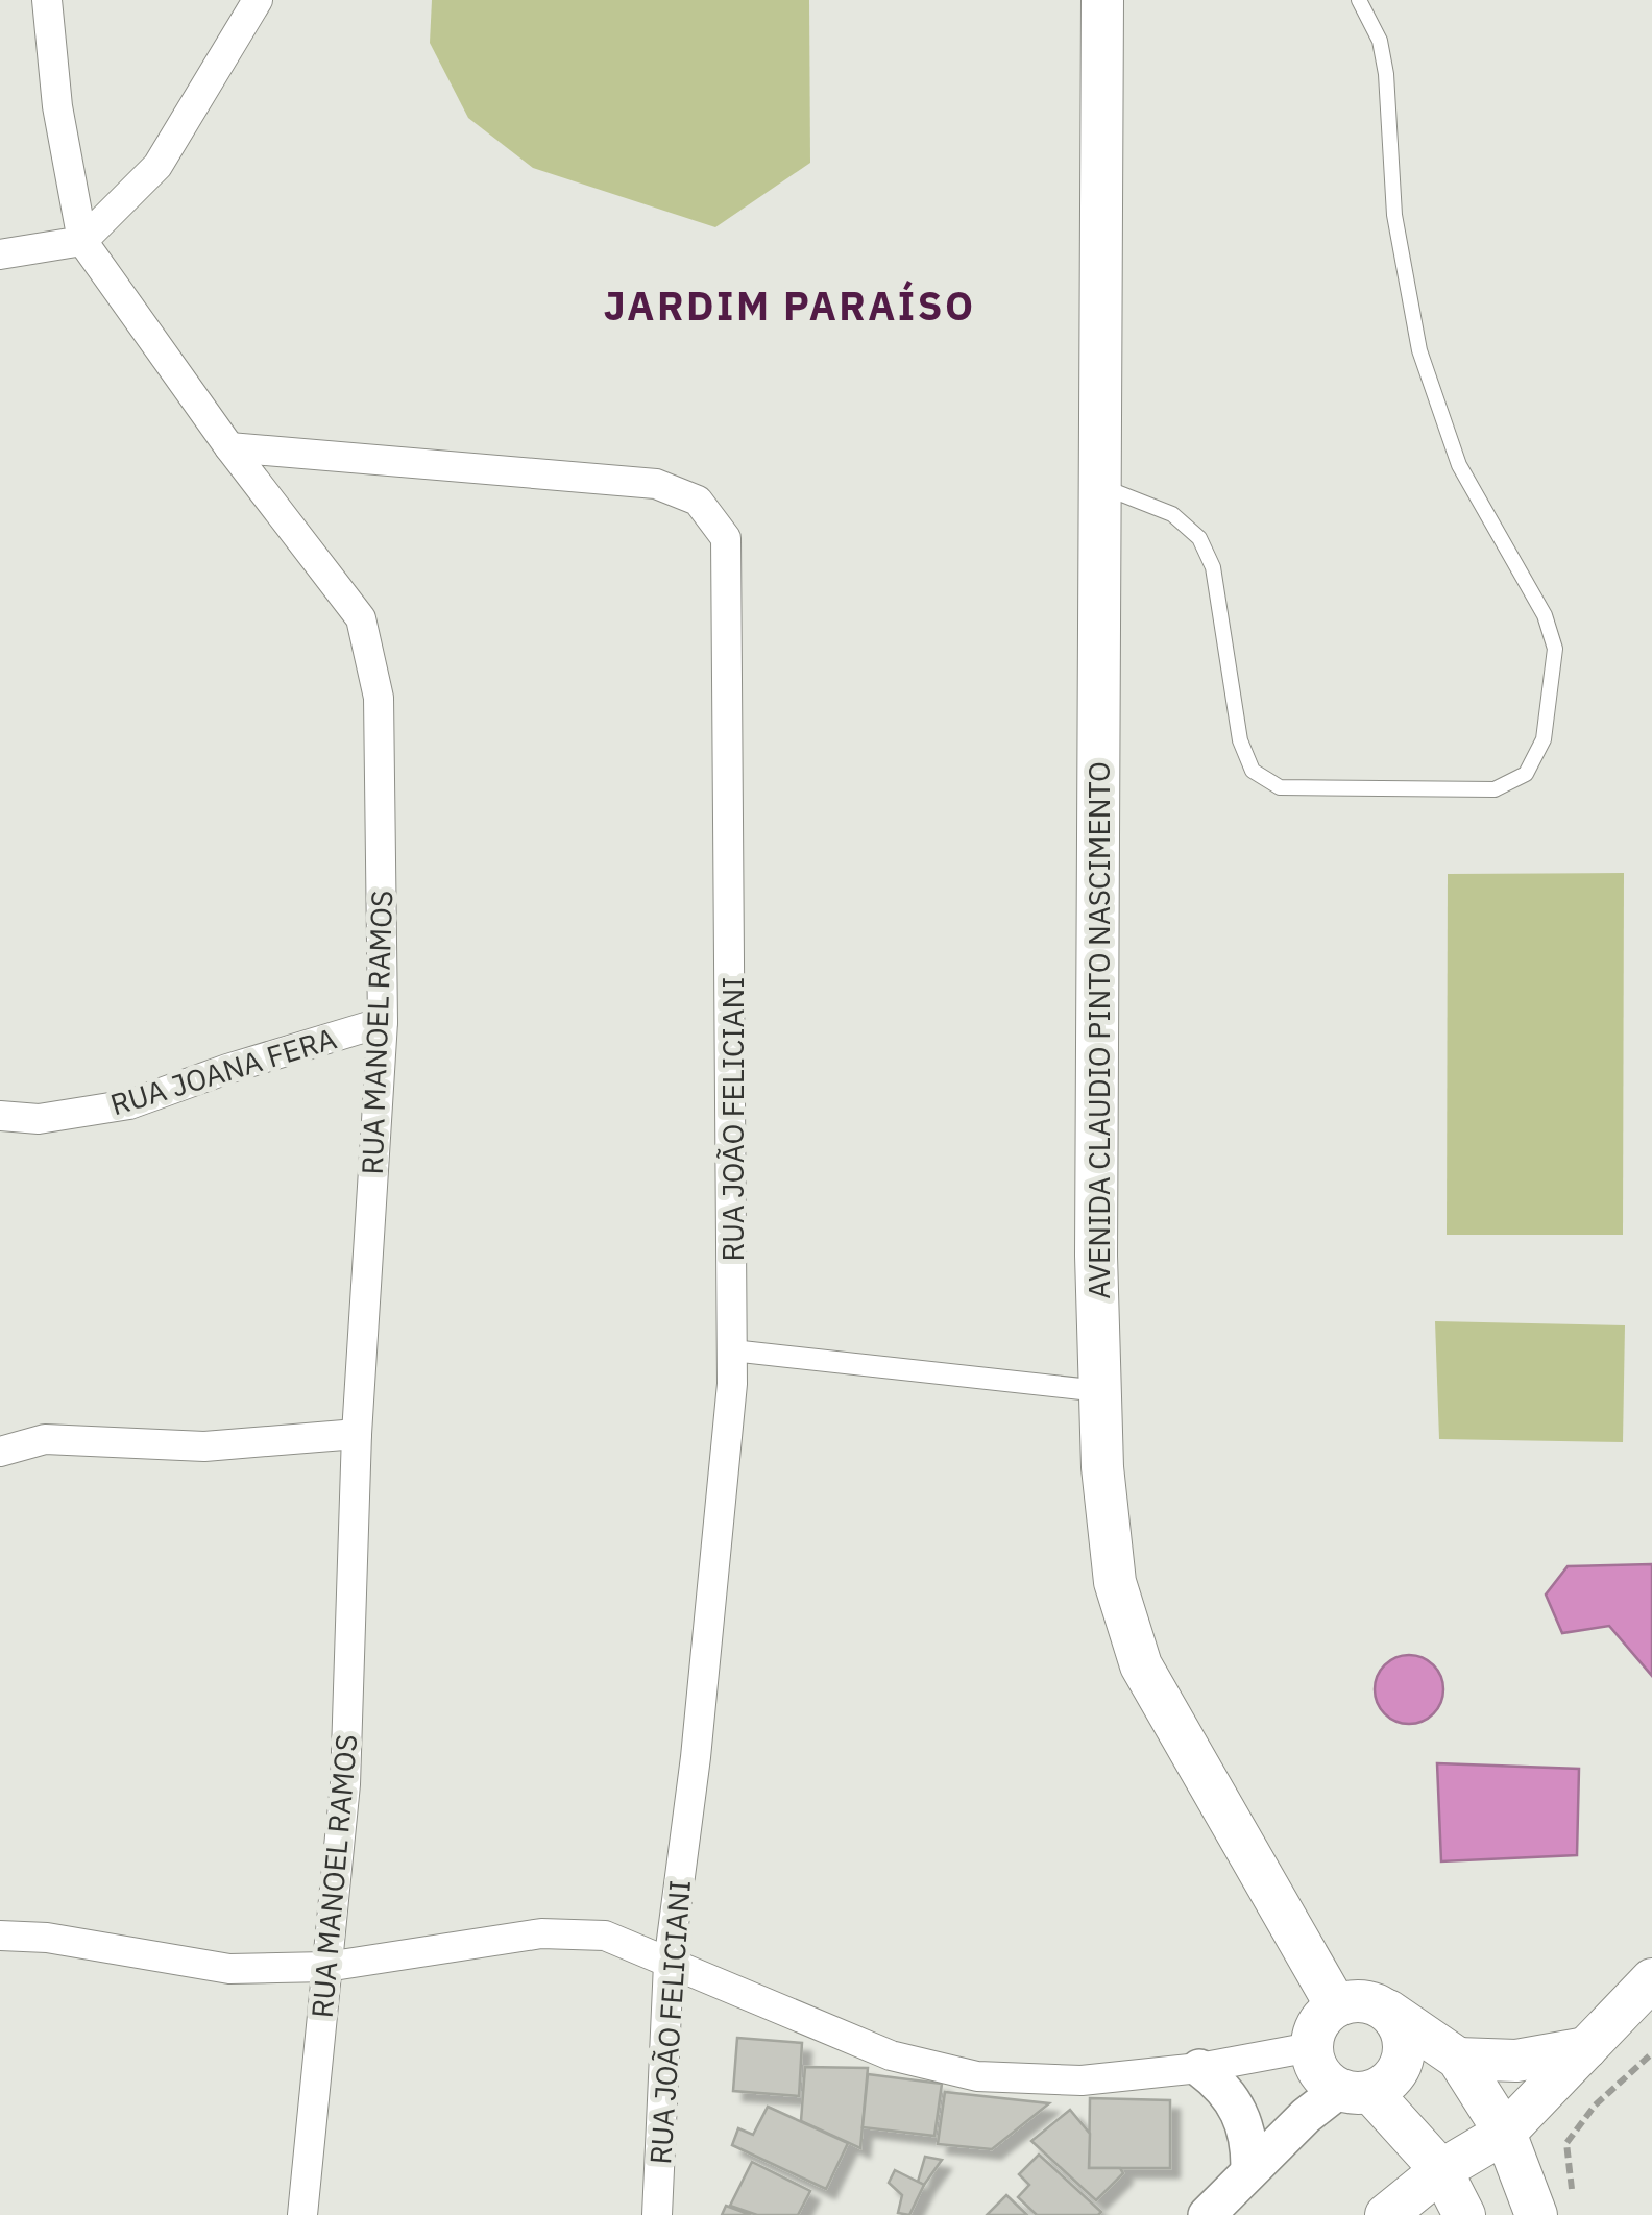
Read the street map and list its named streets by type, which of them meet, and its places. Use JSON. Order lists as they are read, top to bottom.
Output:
{
  "streets": {
    "main road": ["AVENIDA CLAUDIO PINTO NASCIMENTO"],
    "street": ["RUA MANOEL RAMOS", "RUA JOANA FERA", "RUA JOÃO FELICIANI"]
  },
  "crossings": [
    ["RUA MANOEL RAMOS", "RUA JOANA FERA"],
    ["RUA MANOEL RAMOS", "RUA JOÃO FELICIANI"]
  ],
  "districts": ["JARDIM PARAÍSO"]
}
